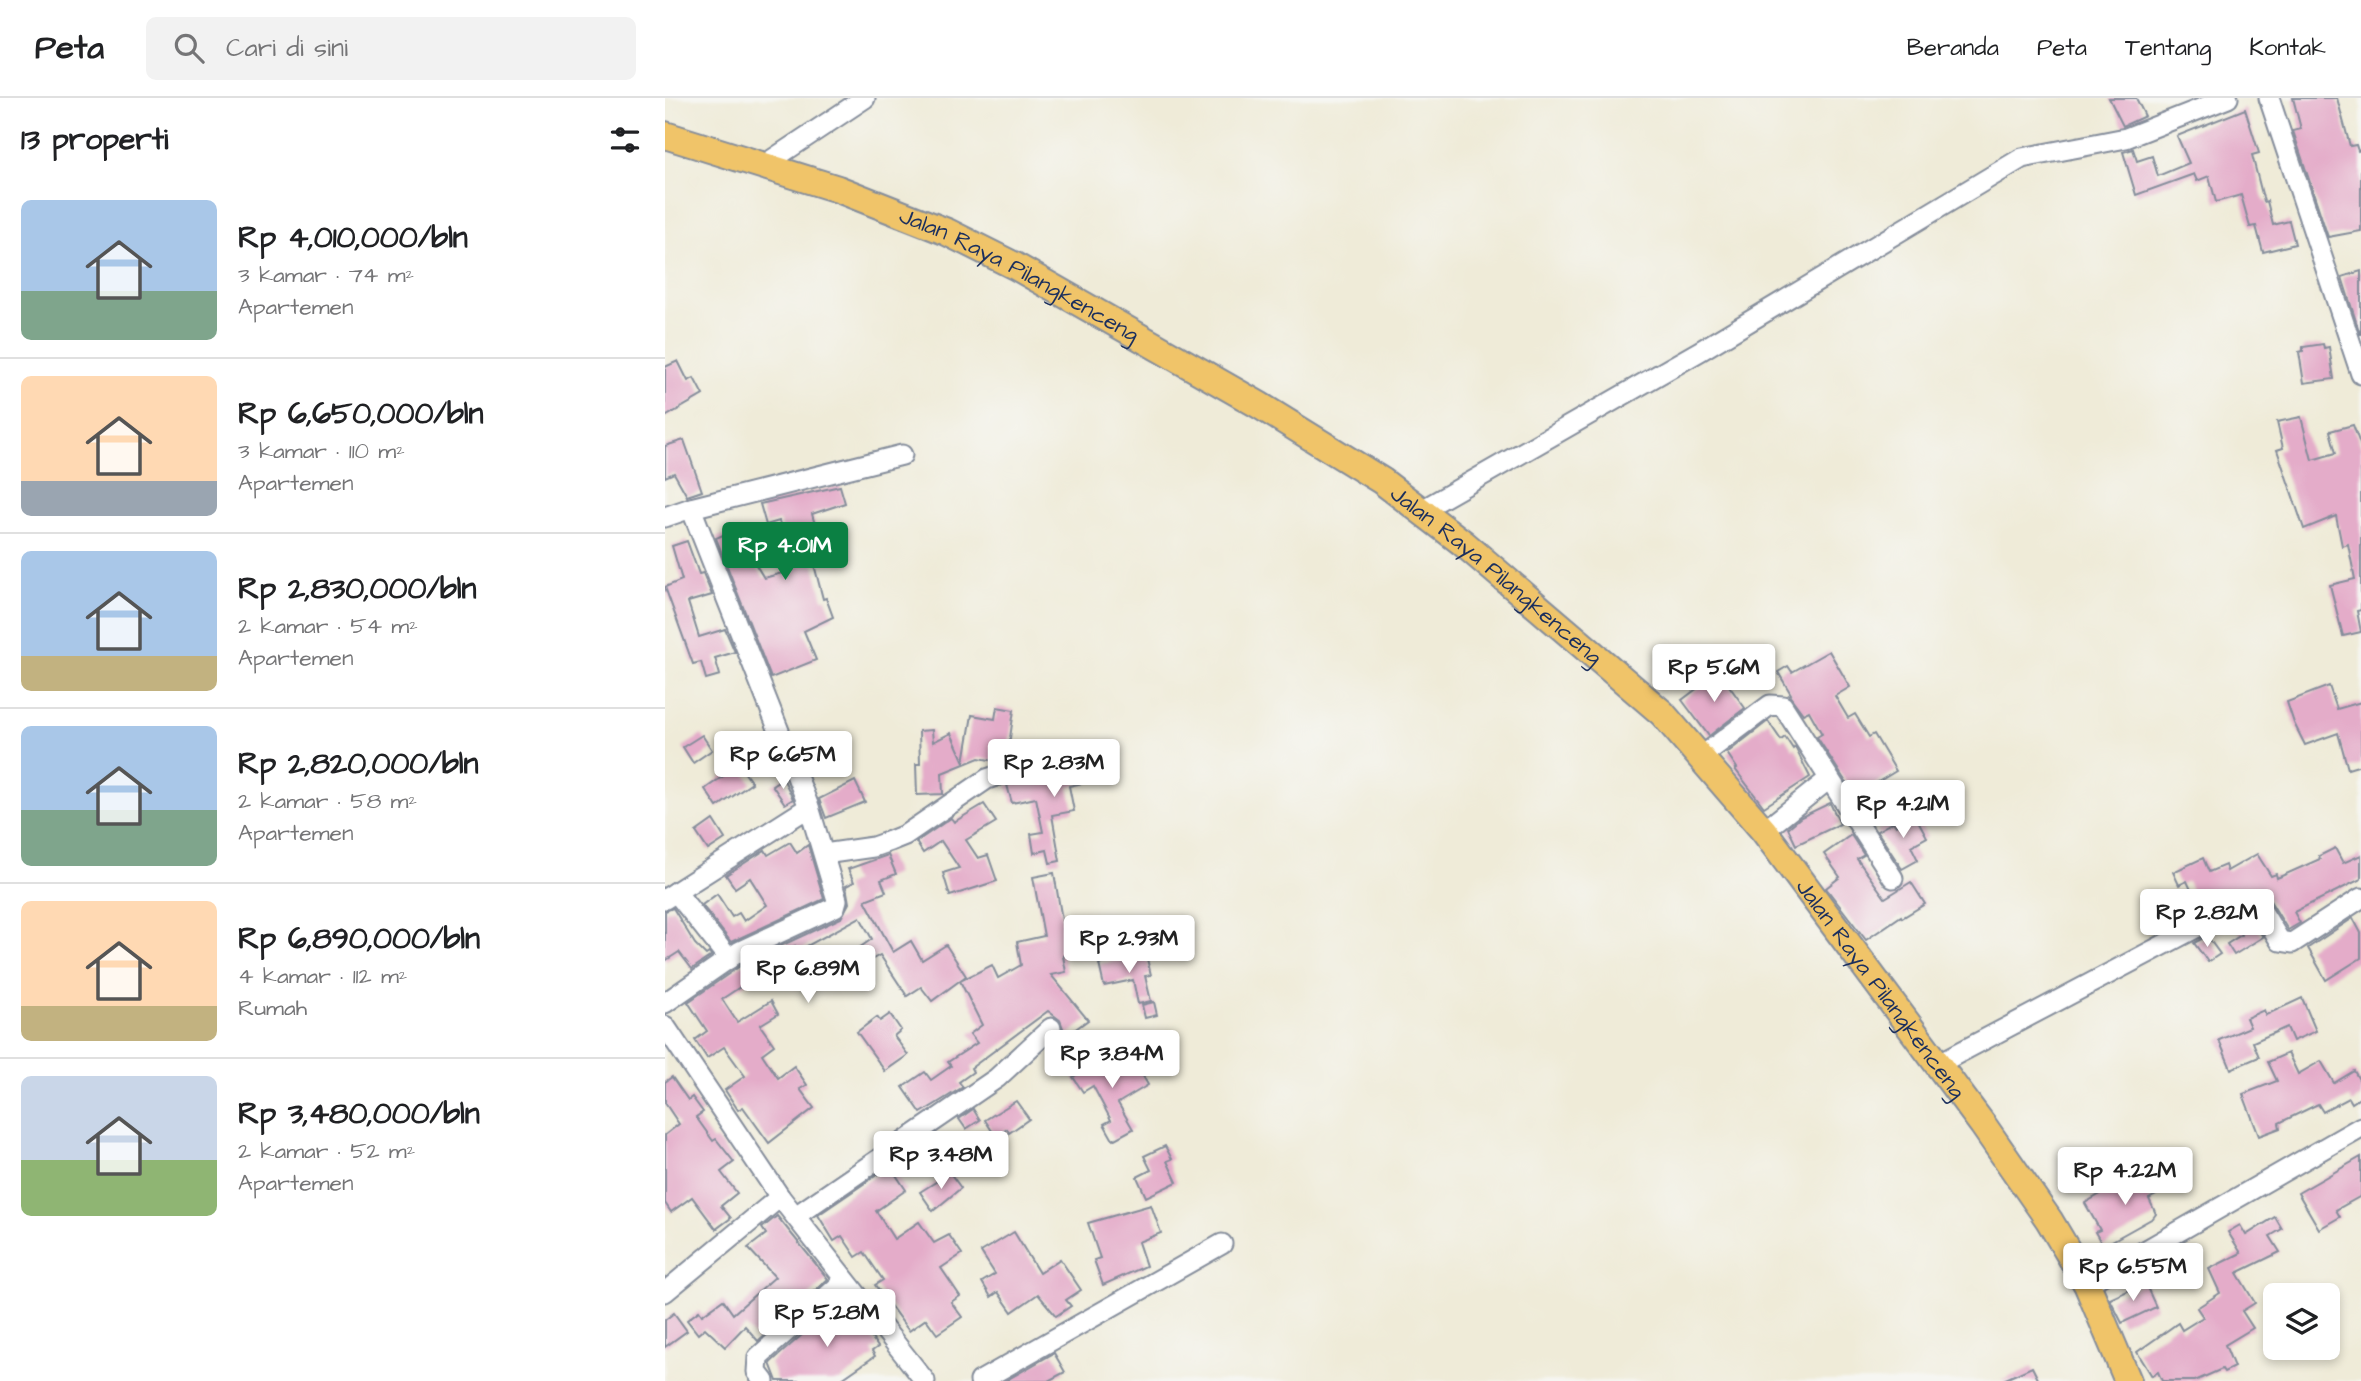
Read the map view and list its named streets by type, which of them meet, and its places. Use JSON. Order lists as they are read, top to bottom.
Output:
{
  "streets": {
    "main road": ["Jalan Raya Pilangkenceng"]
  },
  "page": {
    "header": "Peta",
    "search": "Cari di sini",
    "nav": [
      "Beranda",
      "Peta",
      "Tentang",
      "Kontak"
    ],
    "heading": "13 properti",
    "list": [
      {
        "name": "Rp 4,010,000/bln",
        "note": "3 kamar · 74 m² · Apartemen"
      },
      {
        "name": "Rp 6,650,000/bln",
        "note": "3 kamar · 110 m² · Apartemen"
      },
      {
        "name": "Rp 2,830,000/bln",
        "note": "2 kamar · 54 m² · Apartemen"
      },
      {
        "name": "Rp 2,820,000/bln",
        "note": "2 kamar · 58 m² · Apartemen"
      },
      {
        "name": "Rp 6,890,000/bln",
        "note": "4 kamar · 112 m² · Rumah"
      },
      {
        "name": "Rp 3,480,000/bln",
        "note": "2 kamar · 52 m² · Apartemen"
      }
    ],
    "price": [
      "Rp 4.01M",
      "Rp 5.6M",
      "Rp 6.65M",
      "Rp 2.83M",
      "Rp 4.21M",
      "Rp 2.82M",
      "Rp 2.93M",
      "Rp 6.89M",
      "Rp 3.84M",
      "Rp 3.48M",
      "Rp 4.22M",
      "Rp 6.55M",
      "Rp 5.28M"
    ]
  }
}
